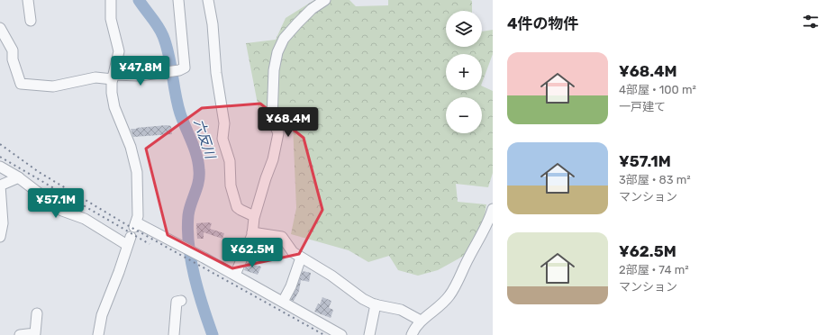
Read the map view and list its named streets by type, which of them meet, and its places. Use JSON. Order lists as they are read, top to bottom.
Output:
{
  "water": ["六反川"],
  "page": {
    "heading": "4件の物件",
    "map_buttons": ["+", "−"],
    "list": [
      {
        "name": "¥68.4M",
        "note": "4部屋 · 100 m² · 一戸建て"
      },
      {
        "name": "¥57.1M",
        "note": "3部屋 · 83 m² · マンション"
      },
      {
        "name": "¥62.5M",
        "note": "2部屋 · 74 m² · マンション"
      }
    ],
    "price": [
      "¥47.8M",
      "¥68.4M",
      "¥57.1M",
      "¥62.5M"
    ]
  }
}
